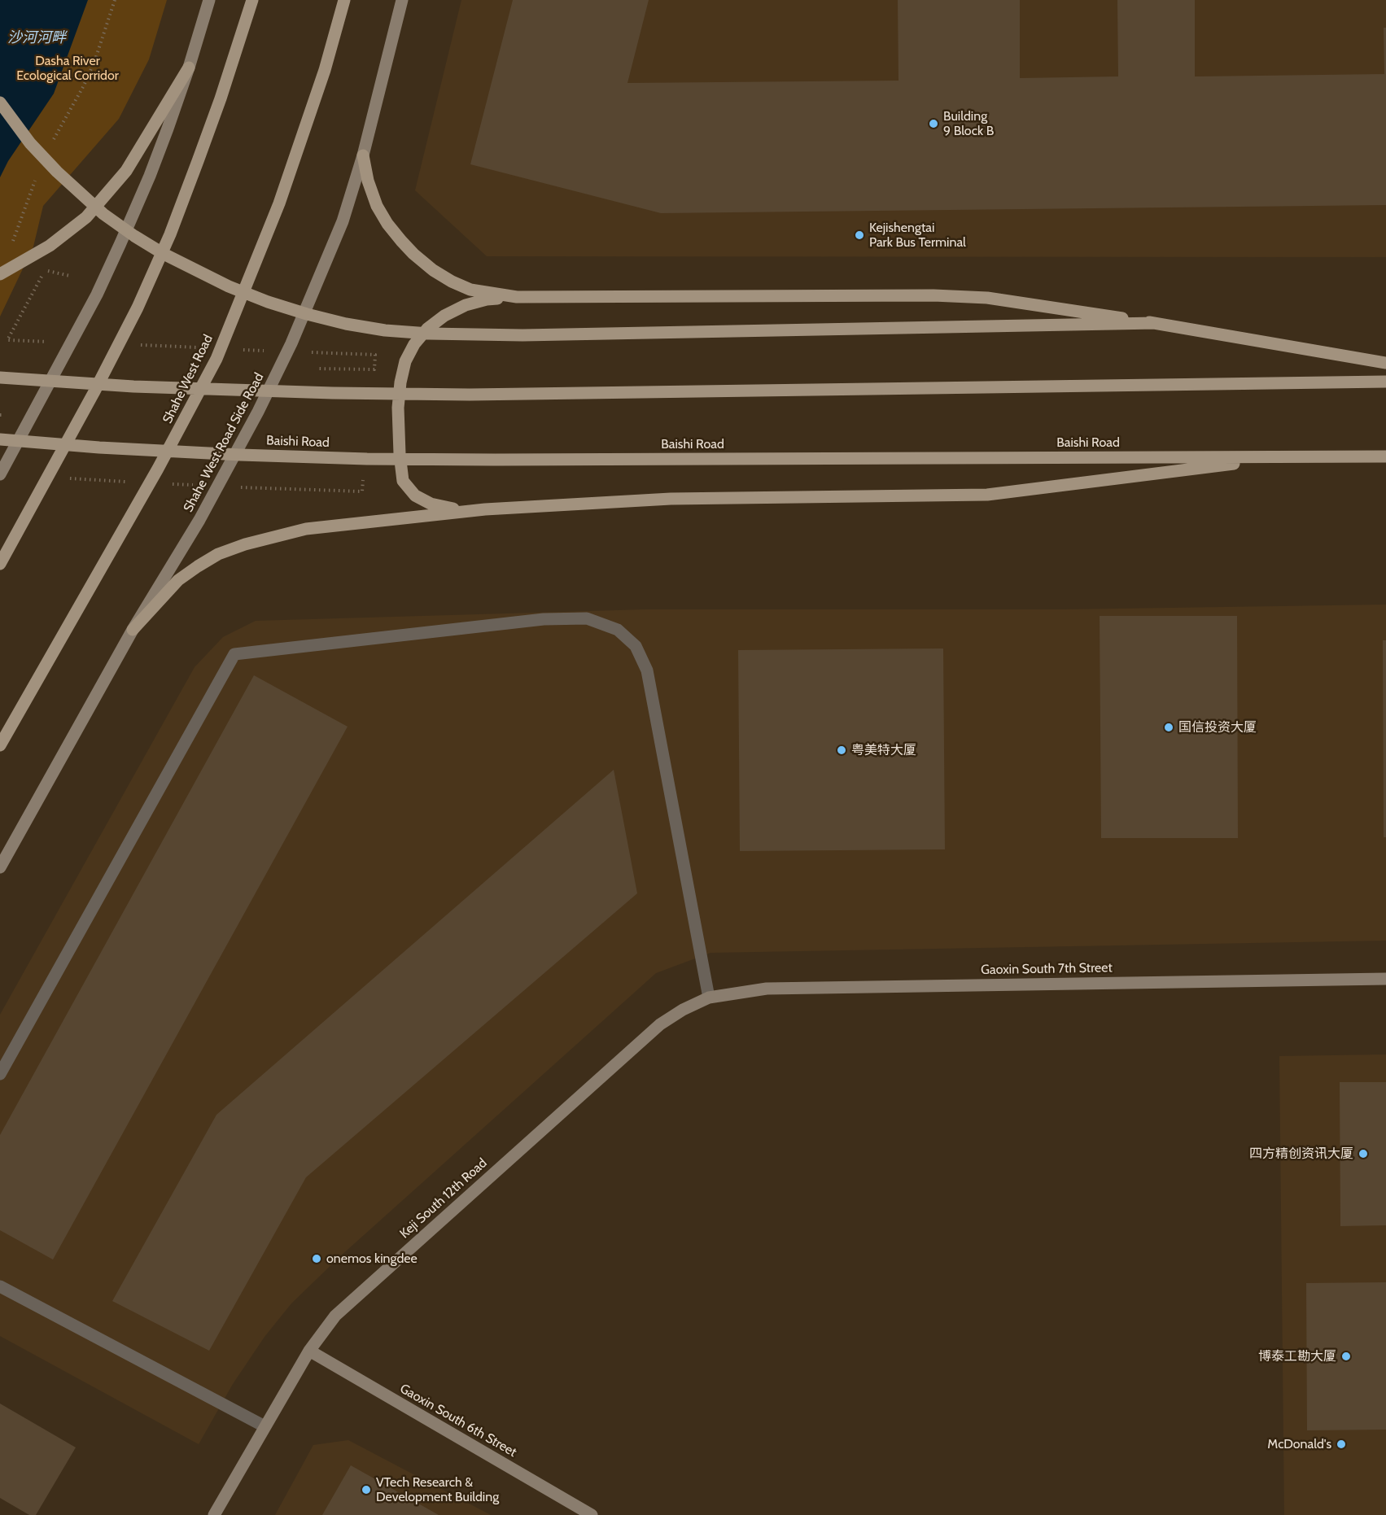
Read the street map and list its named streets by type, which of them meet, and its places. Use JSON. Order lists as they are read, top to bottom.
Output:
{
  "streets": {
    "main road": ["Shahe West Road", "Baishi Road"],
    "street": [
      "Shahe West Road Side Road",
      "Gaoxin South 7th Street",
      "Keji South 12th Road",
      "Gaoxin South 6th Street"
    ]
  },
  "crossings": [
    ["Gaoxin South 7th Street", "Keji South 12th Road"],
    ["Keji South 12th Road", "Gaoxin South 6th Street"]
  ],
  "water": ["沙河河畔"],
  "parks": ["Dasha River Ecological Corridor"],
  "places": [
    "Building 9 Block B",
    "Kejishengtai Park Bus Terminal",
    "国信投资大厦",
    "粤美特大厦",
    "四方精创资讯大厦",
    "onemos kingdee",
    "博泰工勘大厦",
    "McDonald's",
    "VTech Research & Development Building"
  ]
}
